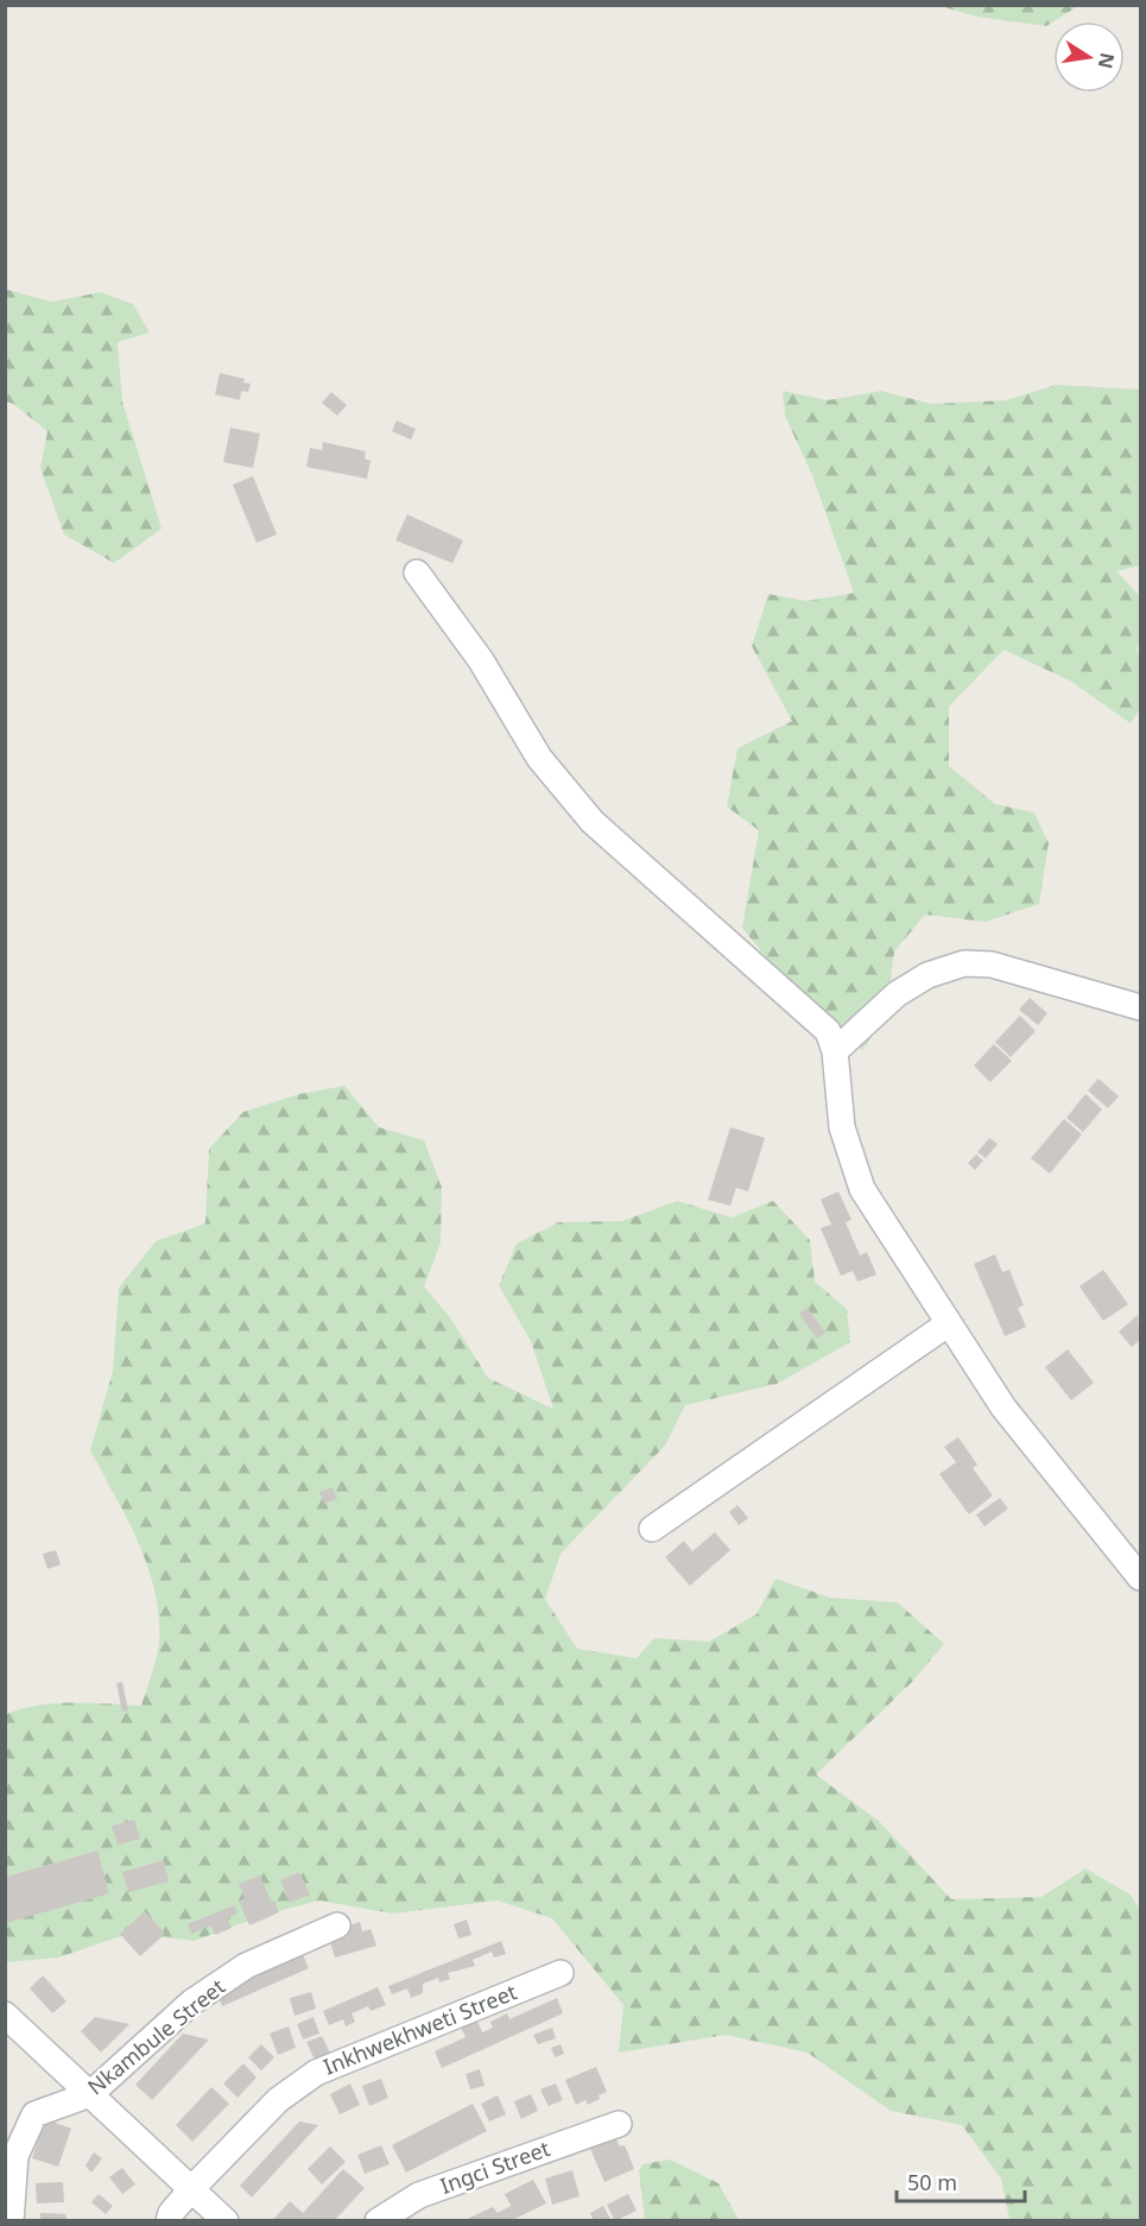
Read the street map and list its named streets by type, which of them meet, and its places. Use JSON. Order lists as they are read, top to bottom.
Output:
{
  "streets": {
    "street": ["Inkhwekhweti Street", "Nkambule Street", "Ingci Street"]
  },
  "scale_bar": "50 m",
  "north": "right"
}
